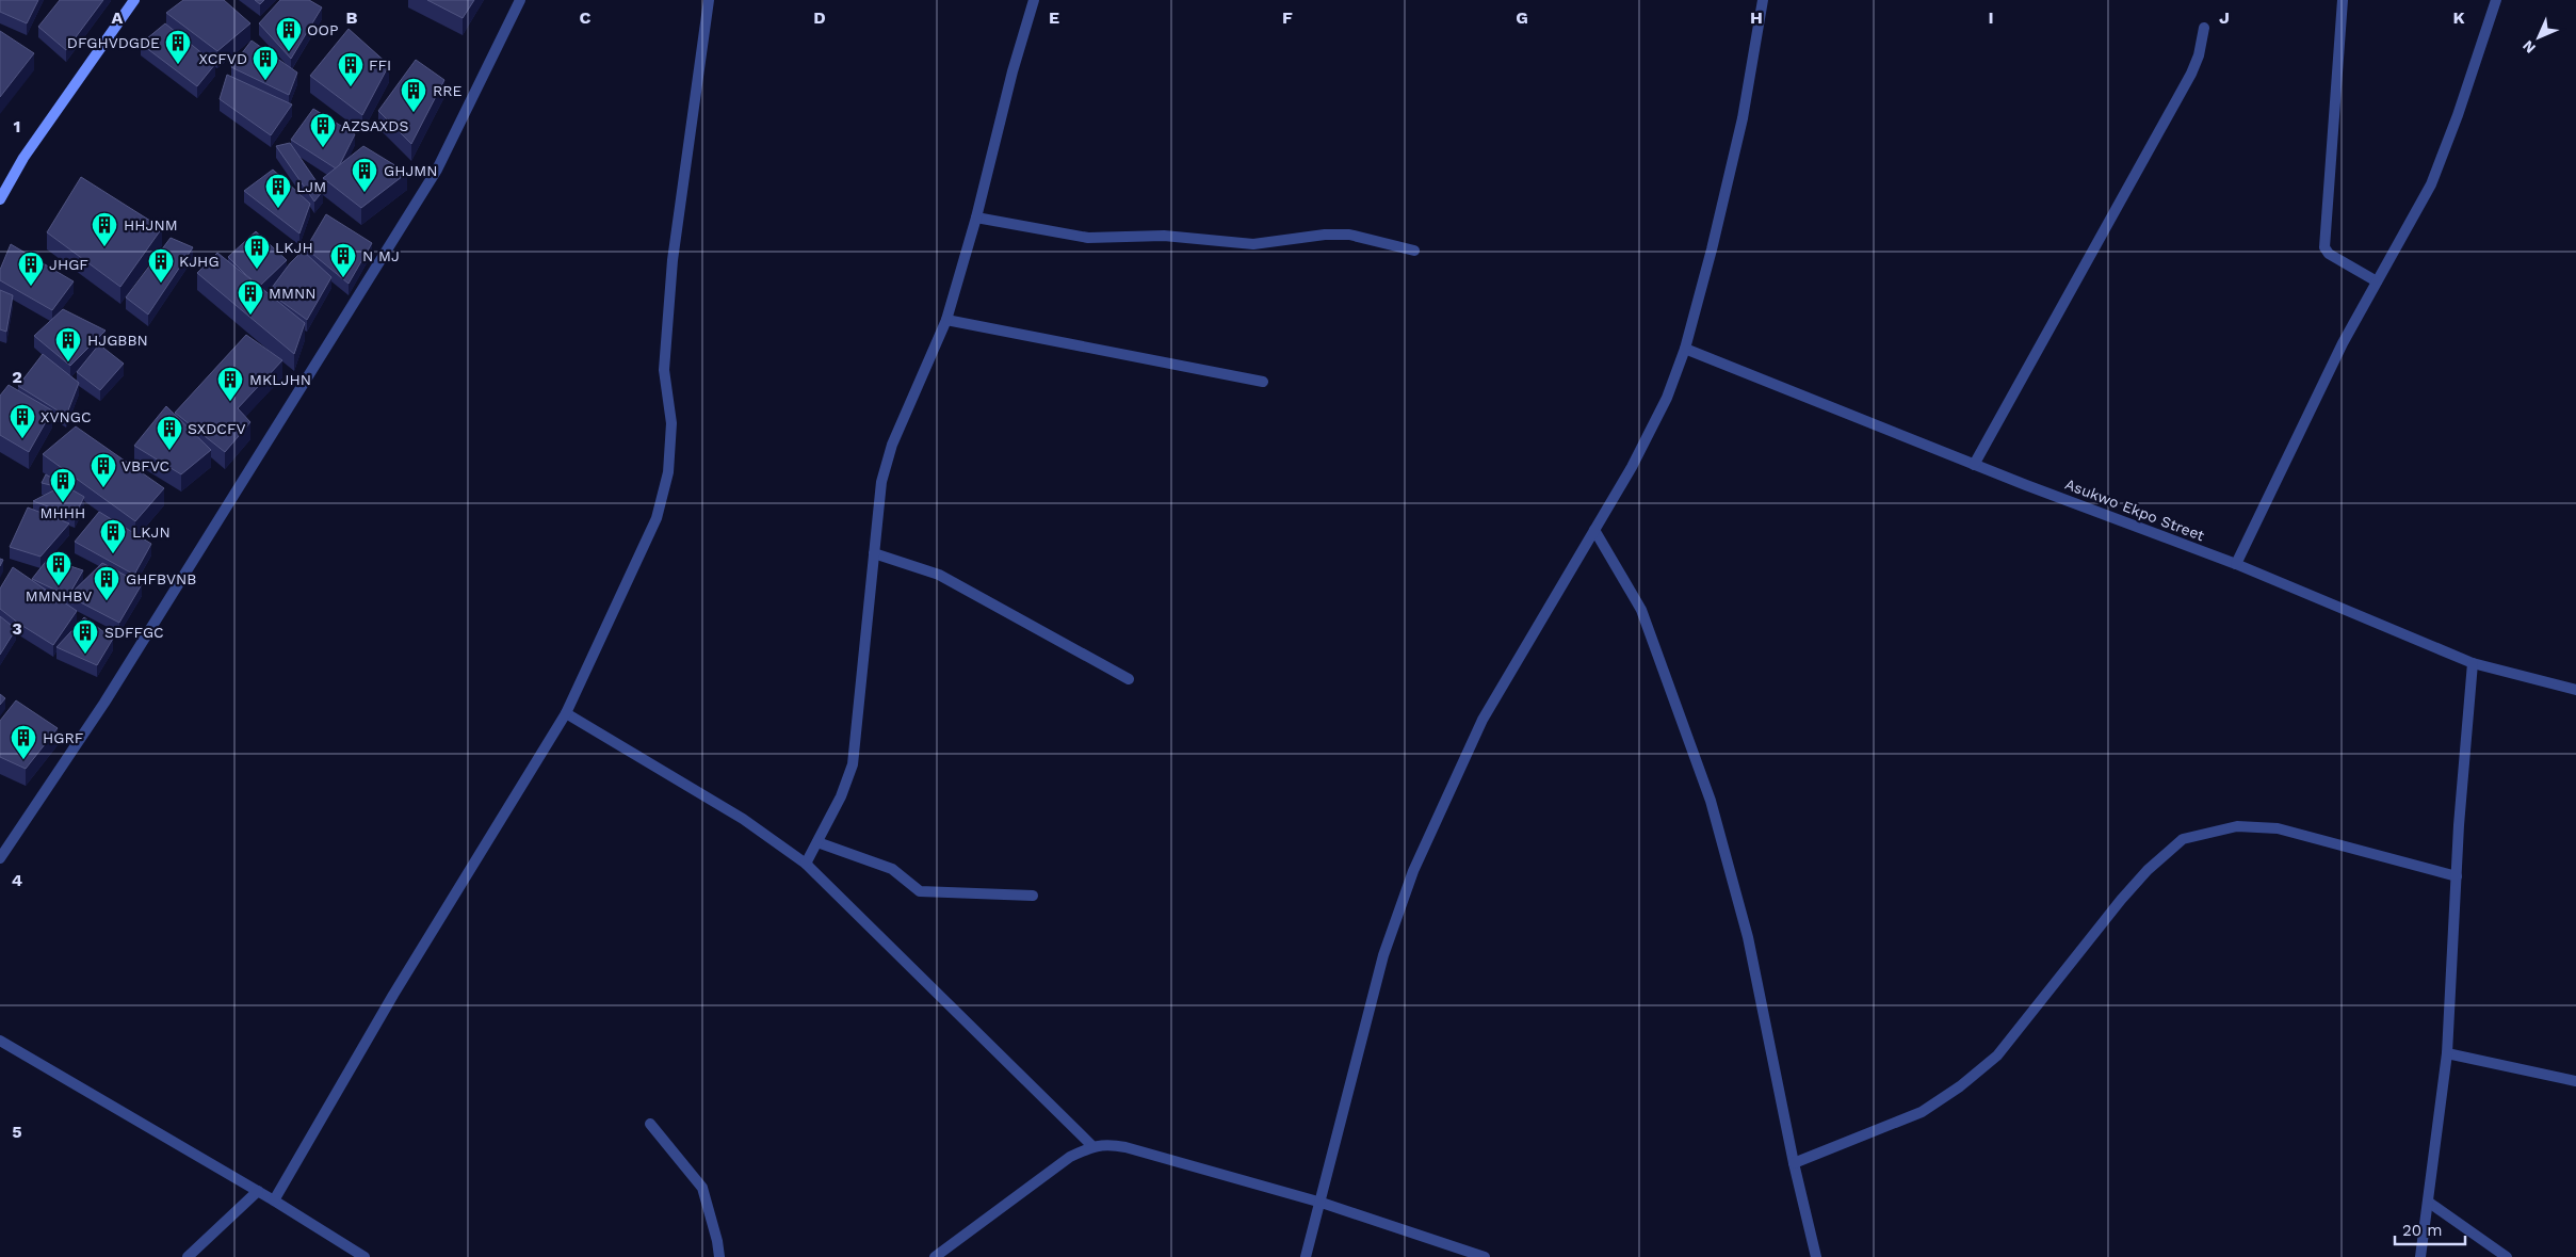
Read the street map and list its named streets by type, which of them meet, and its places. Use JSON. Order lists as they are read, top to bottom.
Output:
{
  "streets": {
    "street": ["Asukwo Ekpo Street"]
  },
  "places": {
    "building": [
      "OOP",
      "DFGHVDGDE",
      "XCFVD",
      "FFI",
      "RRE",
      "AZSAXDS",
      "GHJMN",
      "LJM",
      "HHJNM",
      "LKJH",
      "N MJ",
      "KJHG",
      "JHGF",
      "MMNN",
      "HJGBBN",
      "MKLJHN",
      "XVNGC",
      "SXDCFV",
      "VBFVC",
      "MHHH",
      "LKJN",
      "MMNHBV",
      "GHFBVNB",
      "SDFFGC",
      "HGRF"
    ]
  },
  "scale_bar": "20 m",
  "north": "bottom left",
  "grid": {
    "columns": [
      "A",
      "B",
      "C",
      "D",
      "E",
      "F",
      "G",
      "H",
      "I",
      "J",
      "K"
    ],
    "rows": [
      "1",
      "2",
      "3",
      "4",
      "5"
    ]
  }
}
